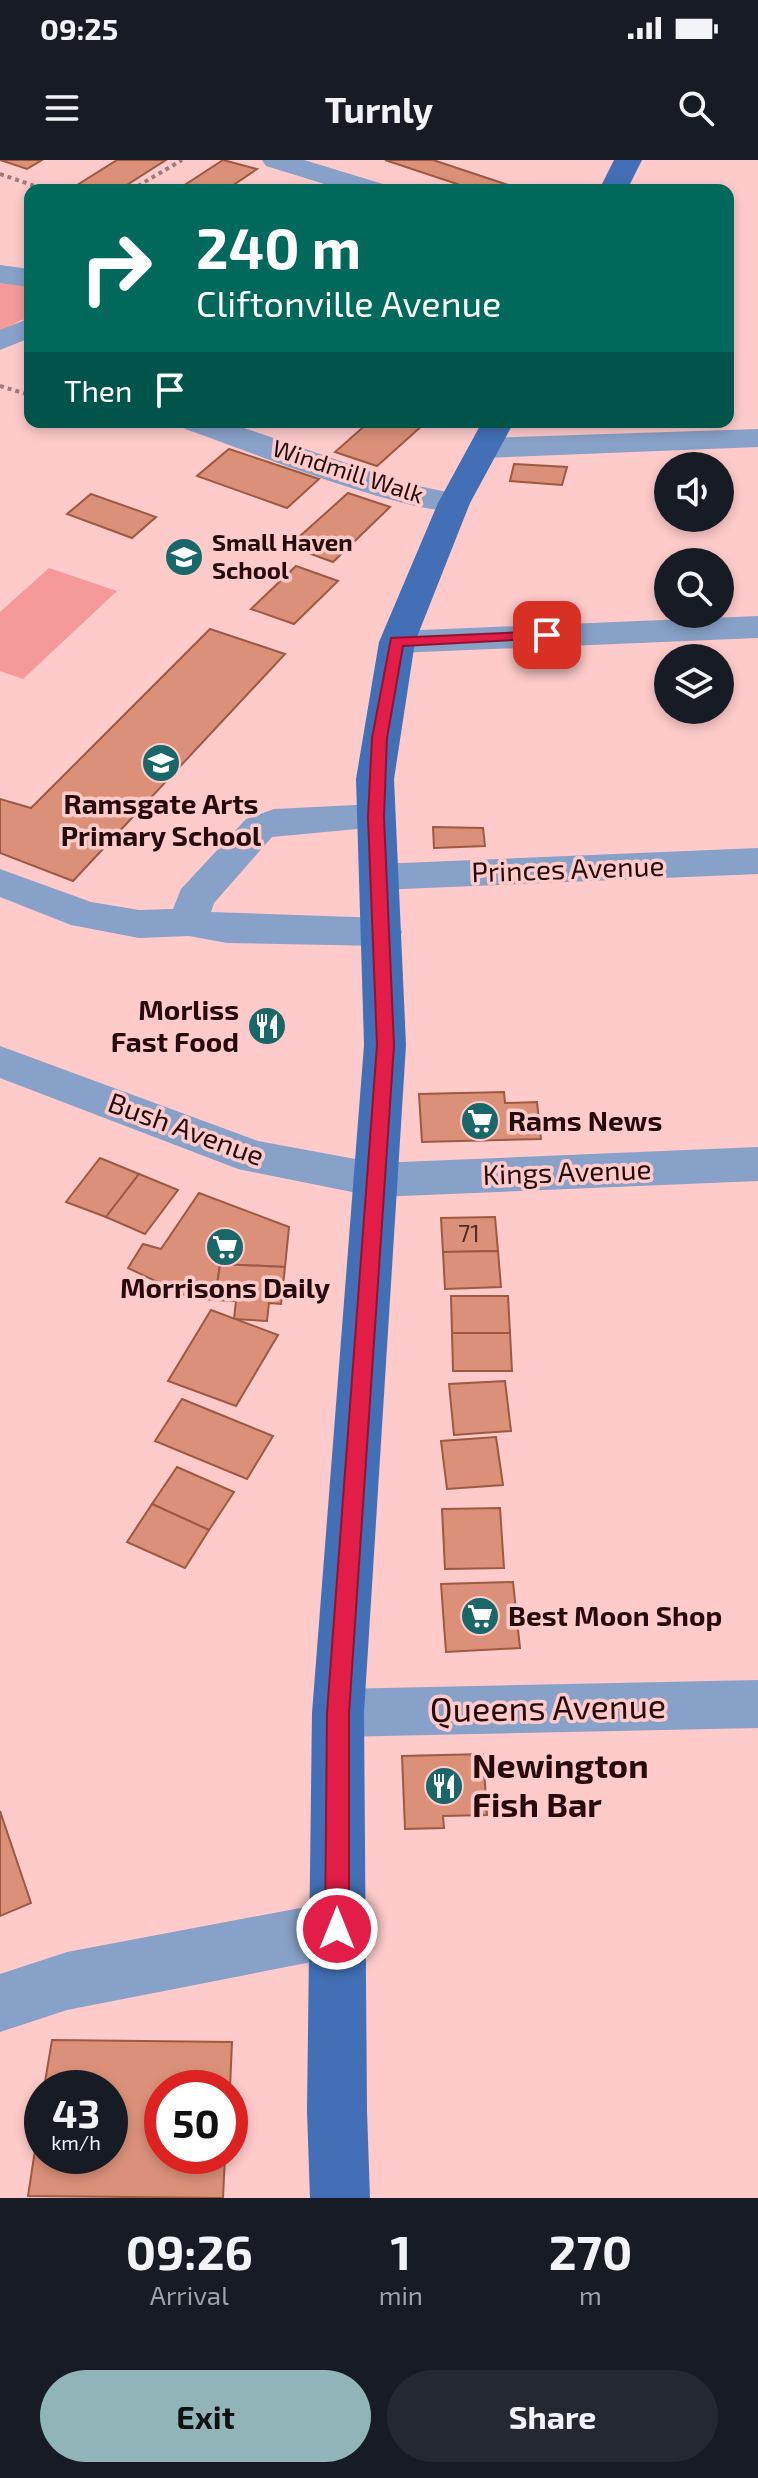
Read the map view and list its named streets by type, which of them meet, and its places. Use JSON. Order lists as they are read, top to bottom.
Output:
{
  "streets": {
    "street": [
      "Windmill Walk",
      "Princes Avenue",
      "Bush Avenue",
      "Kings Avenue",
      "Queens Avenue"
    ]
  },
  "crossings": [
    ["Bush Avenue", "Kings Avenue"]
  ],
  "places": {
    "school or university": ["Small Haven School", "Ramsgate Arts Primary School"],
    "restaurant": ["Morliss Fast Food", "Newington Fish Bar"],
    "supermarket": ["Rams News", "Morrisons Daily", "Best Moon Shop"]
  },
  "house_numbers": ["71"],
  "page": {
    "status": "09:25",
    "header": "Turnly",
    "turn": ["240 m", "Cliftonville Avenue"],
    "then": "Then",
    "speed": "43 km/h",
    "limit": "50",
    "eta": [
      "09:26",
      "Arrival",
      "1",
      "min",
      "270",
      "m"
    ],
    "buttons": ["Exit", "Share"]
  }
}
